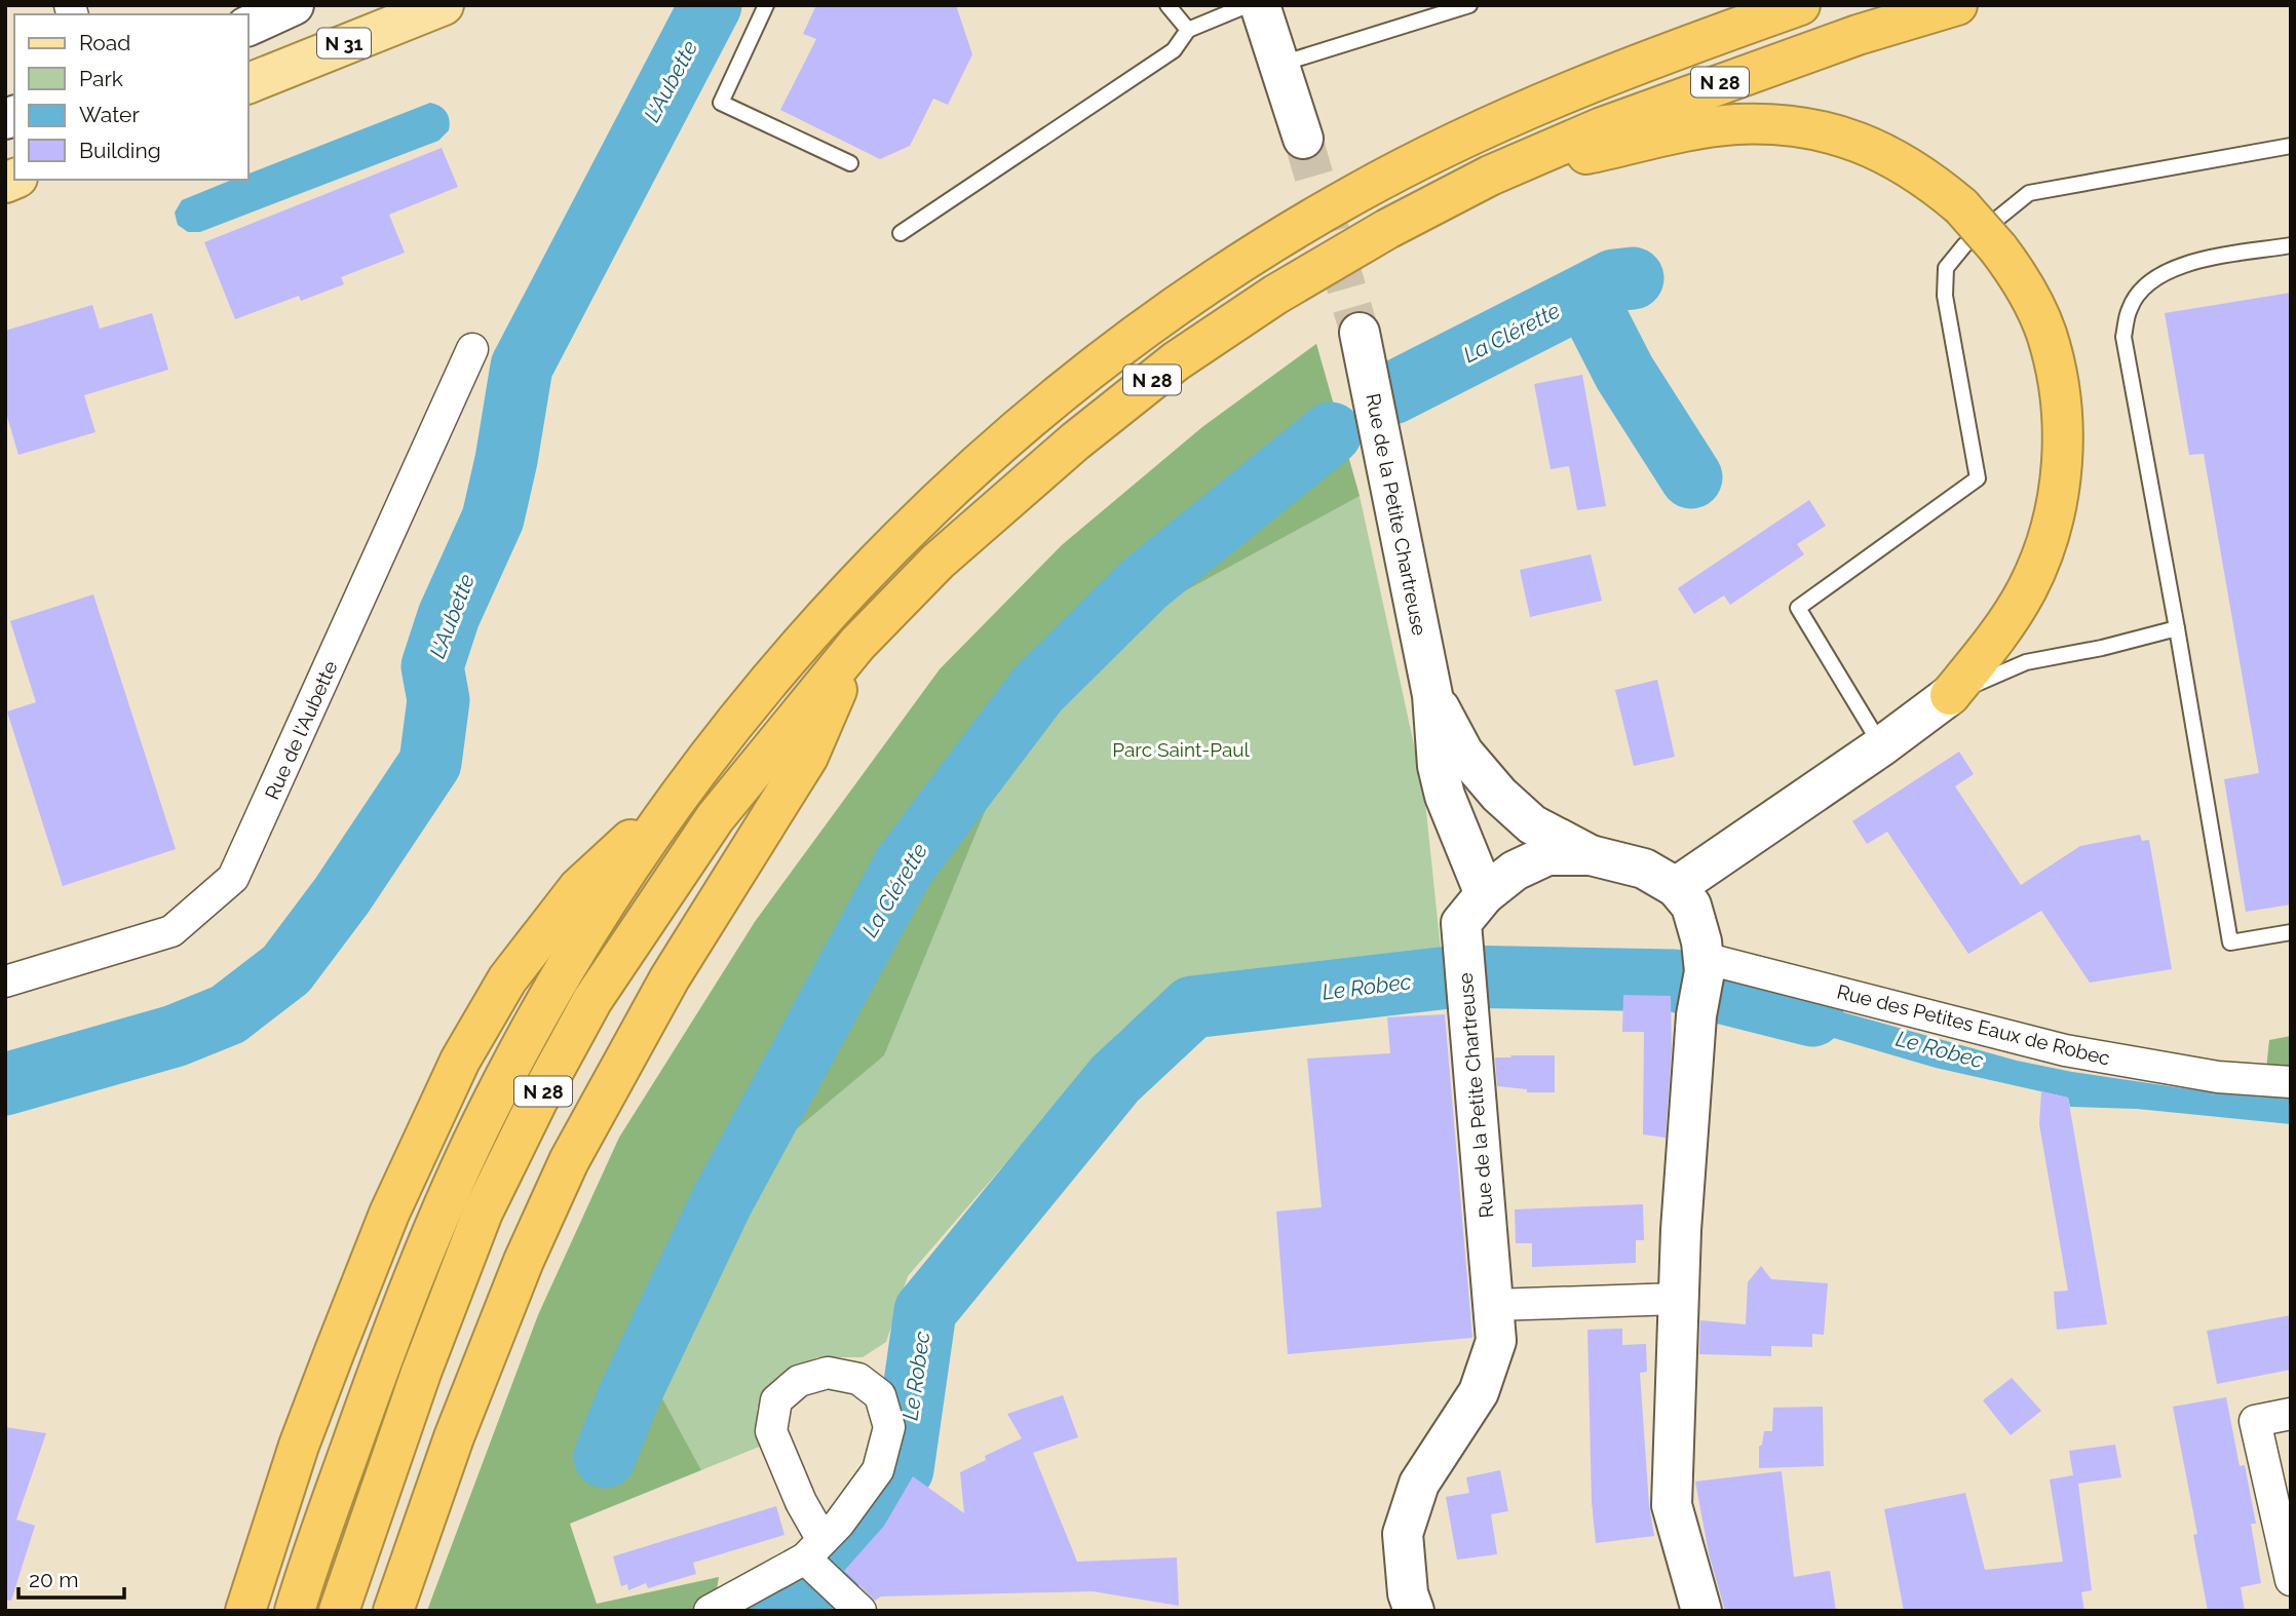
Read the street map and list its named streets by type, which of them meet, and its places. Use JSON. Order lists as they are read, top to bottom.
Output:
{
  "streets": {
    "highway": ["N 28"],
    "main road": ["N 31"],
    "street": ["Rue de la Petite Chartreuse", "Rue de l'Aubette", "Rue des Petites Eaux de Robec"]
  },
  "crossings": [
    ["Rue de la Petite Chartreuse", "Rue des Petites Eaux de Robec"]
  ],
  "water": ["L'Aubette", "La Clérette", "Le Robec"],
  "parks": ["Parc Saint-Paul"],
  "legend": [
    "Road",
    "Park",
    "Water",
    "Building"
  ],
  "scale_bar": "20 m"
}
